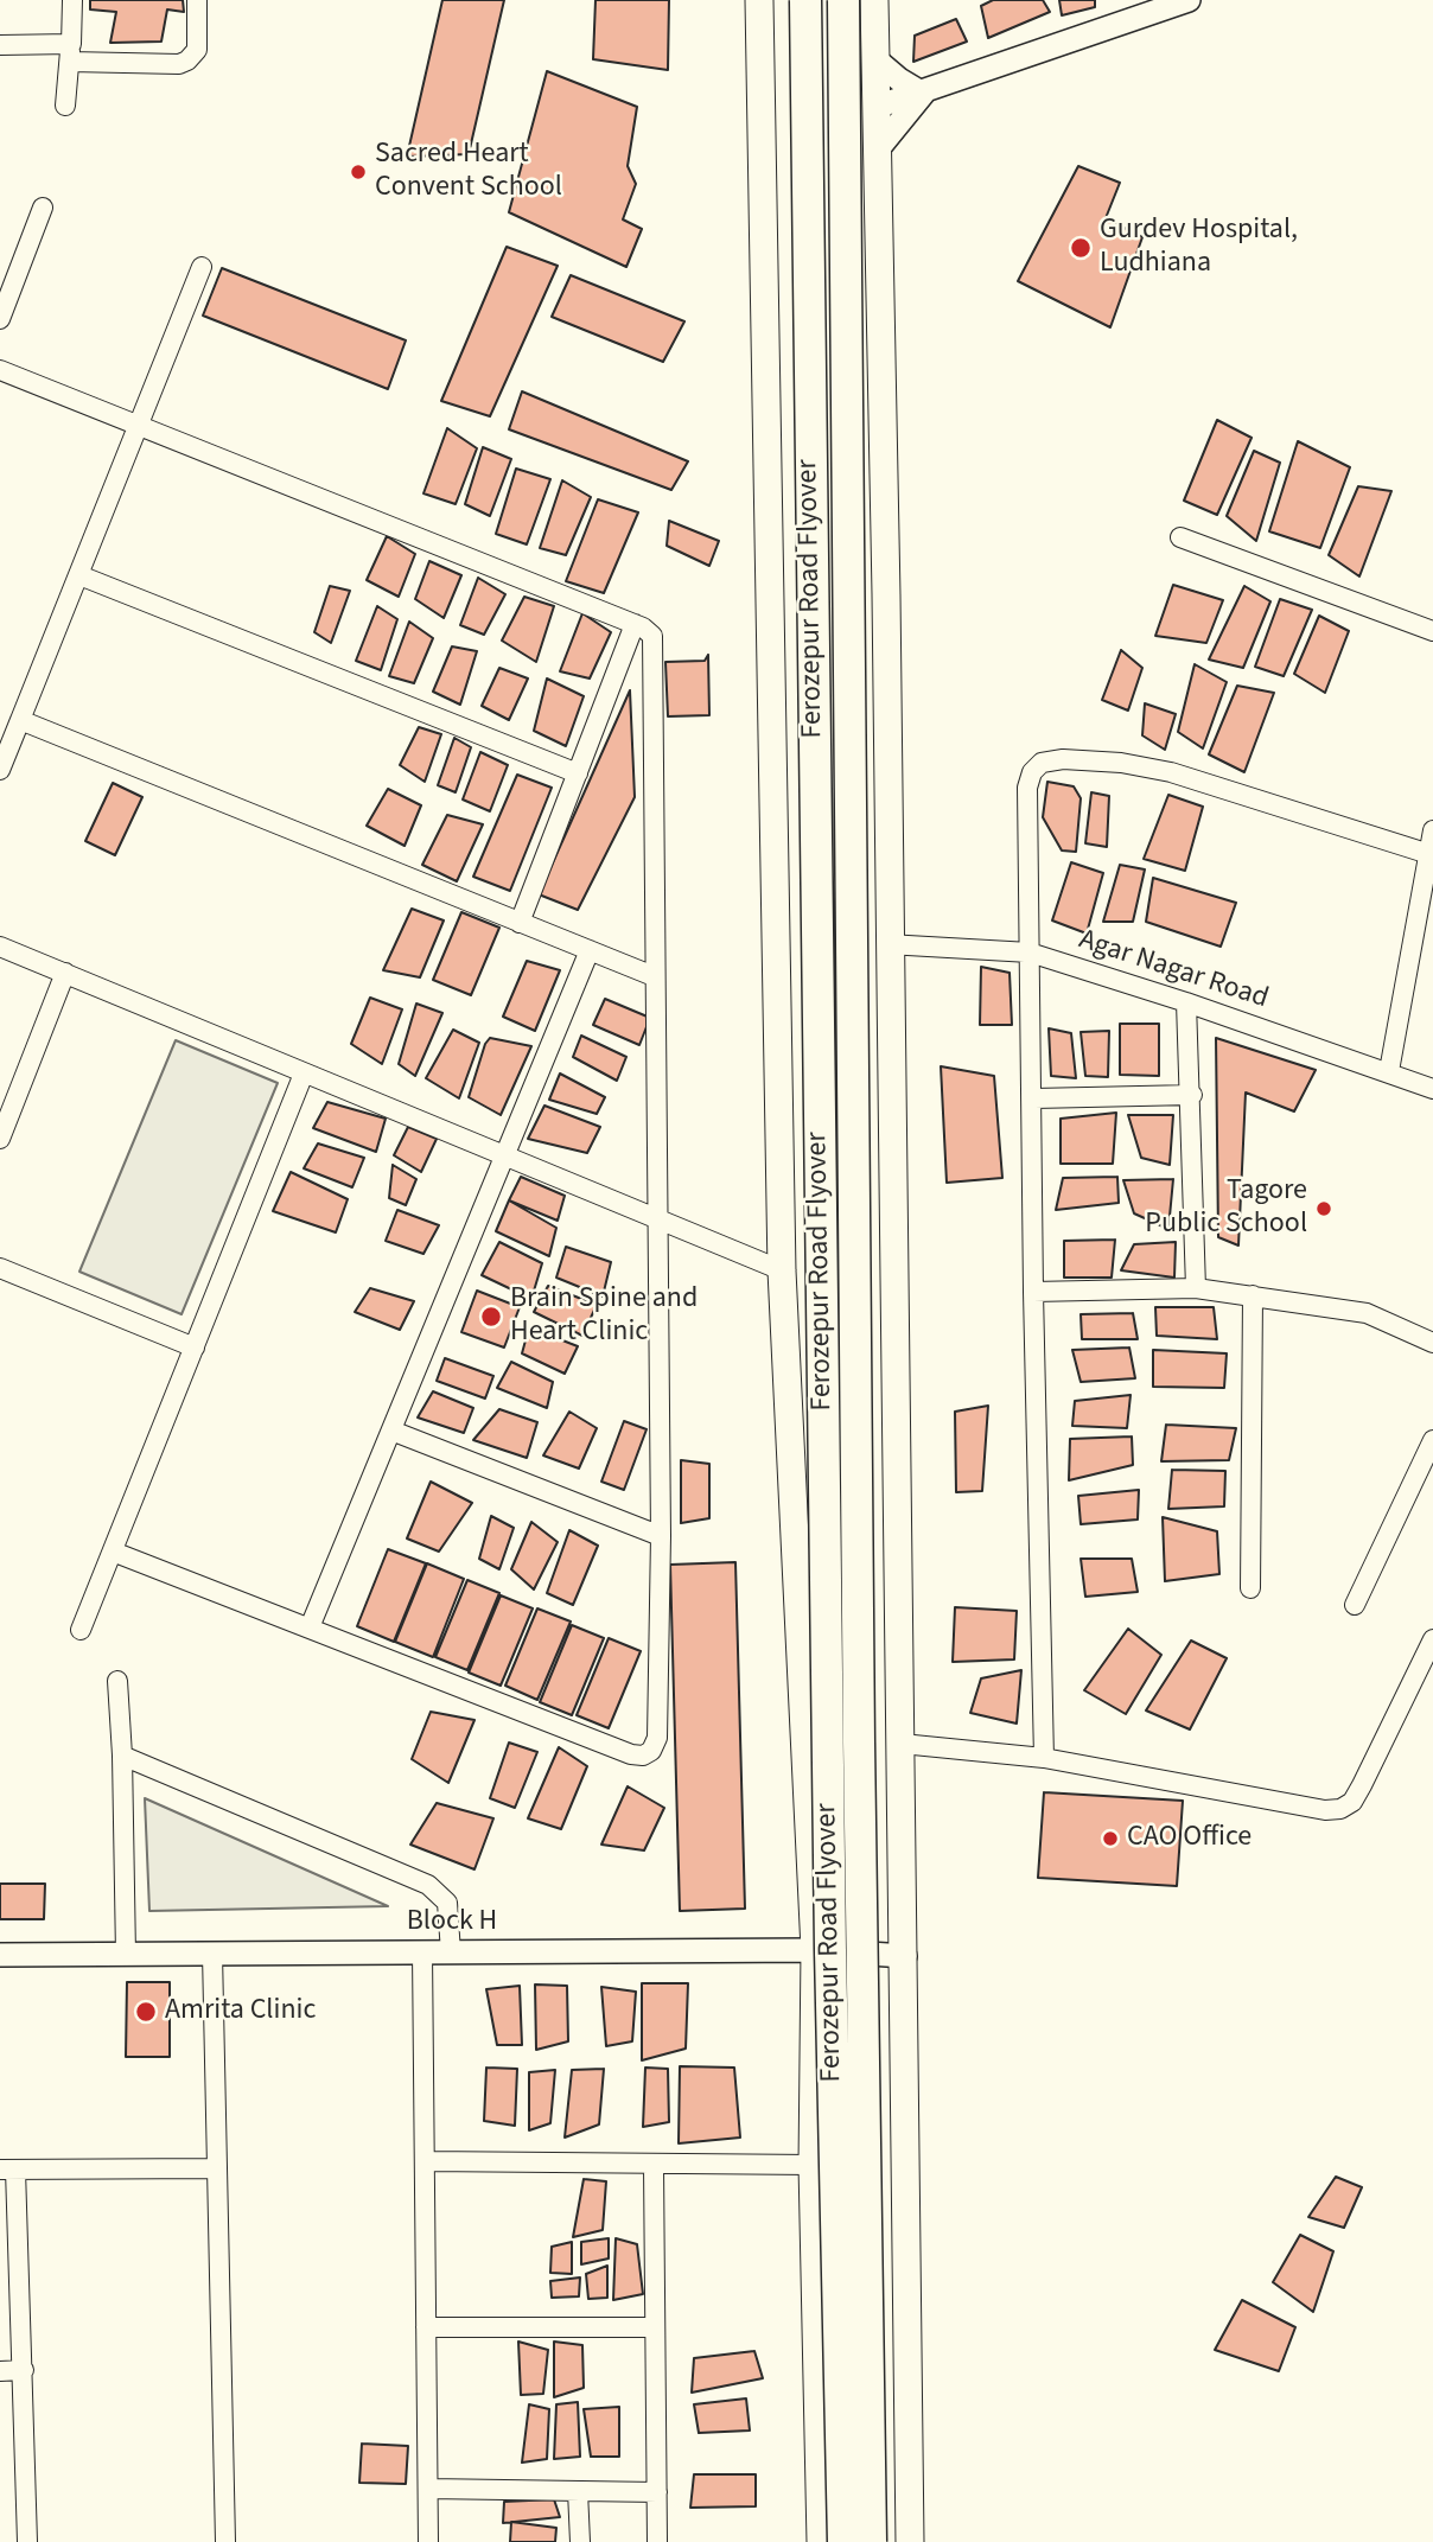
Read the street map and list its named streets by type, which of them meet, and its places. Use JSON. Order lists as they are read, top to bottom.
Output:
{
  "streets": {
    "highway": ["Ferozepur Road Flyover"],
    "street": ["Agar Nagar Road", "Block H"]
  },
  "places": [
    "Sacred Heart Convent School",
    "Gurdev Hospital, Ludhiana",
    "Tagore Public School",
    "Brain Spine and Heart Clinic",
    "CAO Office",
    "Amrita Clinic"
  ]
}
